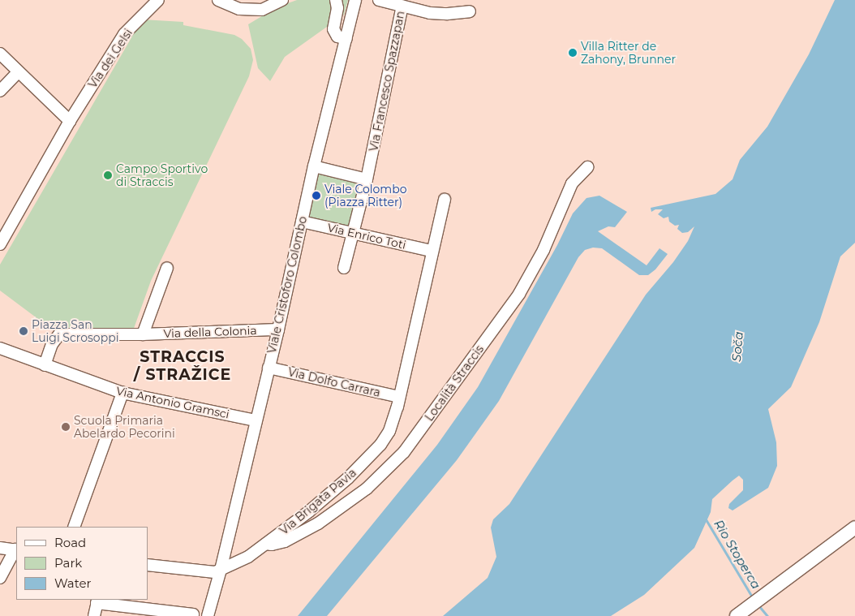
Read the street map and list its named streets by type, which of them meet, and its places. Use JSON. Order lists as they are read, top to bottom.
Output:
{
  "streets": {
    "street": [
      "Via dei Gelsi",
      "Via Francesco Spazzapan",
      "Via Enrico Toti",
      "Viale Cristoforo Colombo",
      "Via della Colonia",
      "Via Dolfo Carrara",
      "Località Straccis",
      "Via Antonio Gramsci",
      "Via Brigata Pavia"
    ]
  },
  "crossings": [
    ["Via Francesco Spazzapan", "Via Enrico Toti"],
    ["Via Enrico Toti", "Viale Cristoforo Colombo"],
    ["Via Enrico Toti", "Via Brigata Pavia"],
    ["Viale Cristoforo Colombo", "Via della Colonia"],
    ["Viale Cristoforo Colombo", "Via Dolfo Carrara"],
    ["Viale Cristoforo Colombo", "Via Antonio Gramsci"],
    ["Viale Cristoforo Colombo", "Via Brigata Pavia"],
    ["Via della Colonia", "Via Antonio Gramsci"],
    ["Via Dolfo Carrara", "Via Brigata Pavia"],
    ["Località Straccis", "Via Brigata Pavia"]
  ],
  "districts": ["STRACCIS / STRAŽICE"],
  "water": ["Soča", "Rio Stoperca"],
  "places": [
    "Villa Ritter de Zahony, Brunner",
    "Campo Sportivo di Straccis",
    "Viale Colombo (Piazza Ritter)",
    "Piazza San Luigi Scrosoppi",
    "Scuola Primaria Abelardo Pecorini"
  ],
  "legend": ["Road", "Park", "Water"]
}
